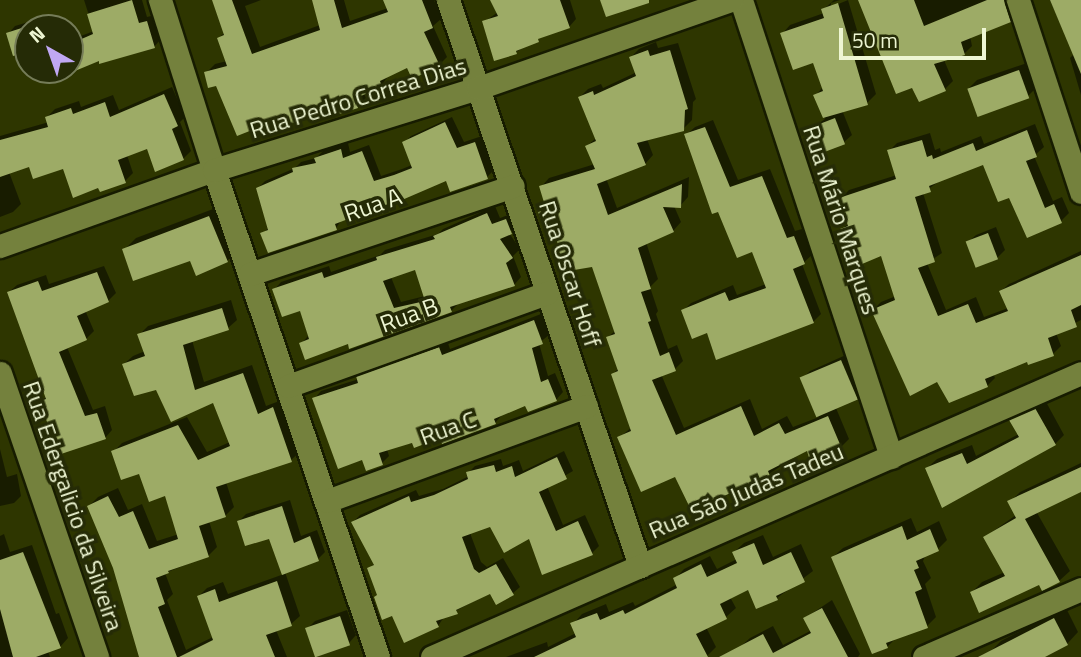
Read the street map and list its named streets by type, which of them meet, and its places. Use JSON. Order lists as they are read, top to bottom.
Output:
{
  "streets": {
    "street": [
      "Rua Pedro Correa Dias",
      "Rua A",
      "Rua Mário Marques",
      "Rua Oscar Hoff",
      "Rua B",
      "Rua C",
      "Rua São Judas Tadeu",
      "Rua Edergalicio da Silveira"
    ]
  },
  "crossings": [
    ["Rua Pedro Correa Dias", "Rua Oscar Hoff"],
    ["Rua A", "Rua Oscar Hoff"],
    ["Rua Mário Marques", "Rua São Judas Tadeu"],
    ["Rua Oscar Hoff", "Rua B"],
    ["Rua Oscar Hoff", "Rua C"],
    ["Rua Oscar Hoff", "Rua São Judas Tadeu"]
  ],
  "scale_bar": "50 m",
  "north": "top left"
}
